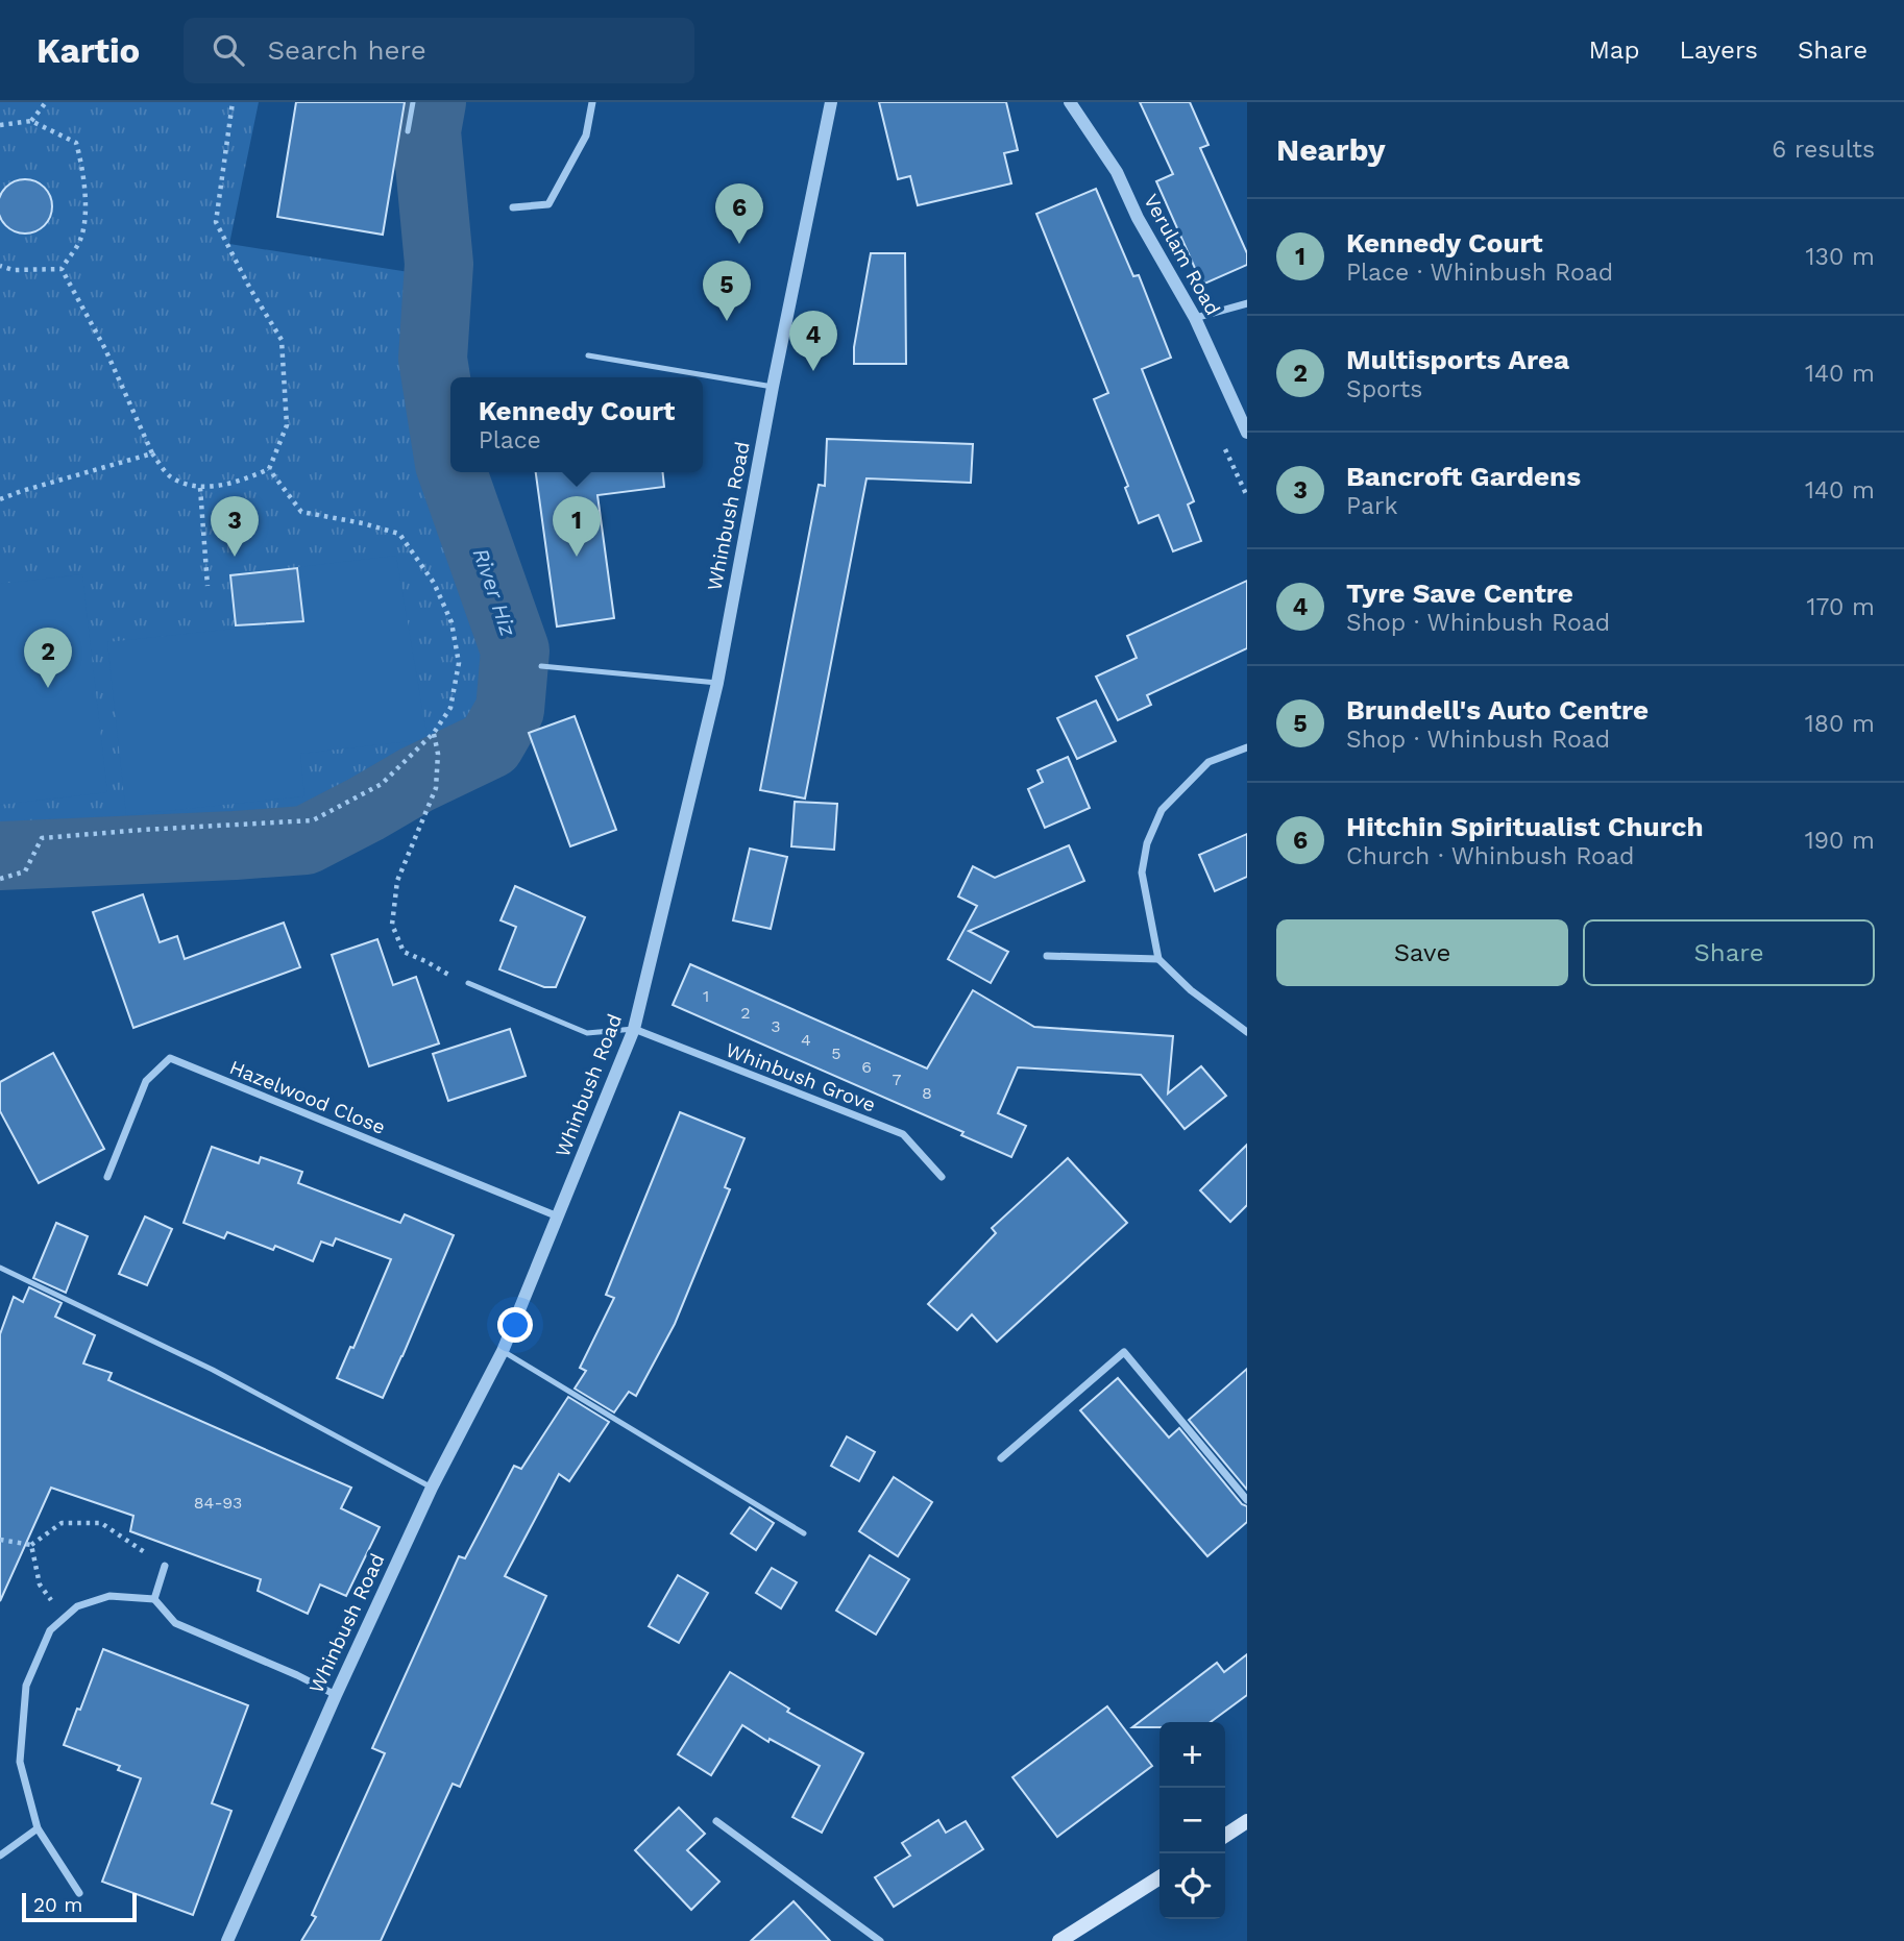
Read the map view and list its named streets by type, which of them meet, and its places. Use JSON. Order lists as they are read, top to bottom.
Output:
{
  "streets": {
    "street": [
      "Verulam Road",
      "Whinbush Road",
      "Whinbush Grove",
      "Hazelwood Close"
    ]
  },
  "crossings": [
    ["Whinbush Road", "Whinbush Grove"],
    ["Whinbush Road", "Hazelwood Close"]
  ],
  "water": ["River Hiz"],
  "house_numbers": [
    "1",
    "2",
    "3",
    "4",
    "5",
    "6",
    "7",
    "8",
    "84-93"
  ],
  "scale_bar": "20 m",
  "page": {
    "header": "Kartio",
    "search": "Search here",
    "nav": ["Map", "Layers", "Share"],
    "heading": ["Nearby", "6 results"],
    "pins": [
      "6",
      "5",
      "4",
      "1",
      "3",
      "2"
    ],
    "list": [
      {
        "mark": "1",
        "name": "Kennedy Court",
        "note": "Place · Whinbush Road",
        "value": "130 m"
      },
      {
        "mark": "2",
        "name": "Multisports Area",
        "note": "Sports",
        "value": "140 m"
      },
      {
        "mark": "3",
        "name": "Bancroft Gardens",
        "note": "Park",
        "value": "140 m"
      },
      {
        "mark": "4",
        "name": "Tyre Save Centre",
        "note": "Shop · Whinbush Road",
        "value": "170 m"
      },
      {
        "mark": "5",
        "name": "Brundell's Auto Centre",
        "note": "Shop · Whinbush Road",
        "value": "180 m"
      },
      {
        "mark": "6",
        "name": "Hitchin Spiritualist Church",
        "note": "Church · Whinbush Road",
        "value": "190 m"
      }
    ],
    "popup": ["Kennedy Court", "Place"],
    "buttons": ["Save", "Share"],
    "map_buttons": ["+", "−"],
    "scale": "20 m"
  }
}
